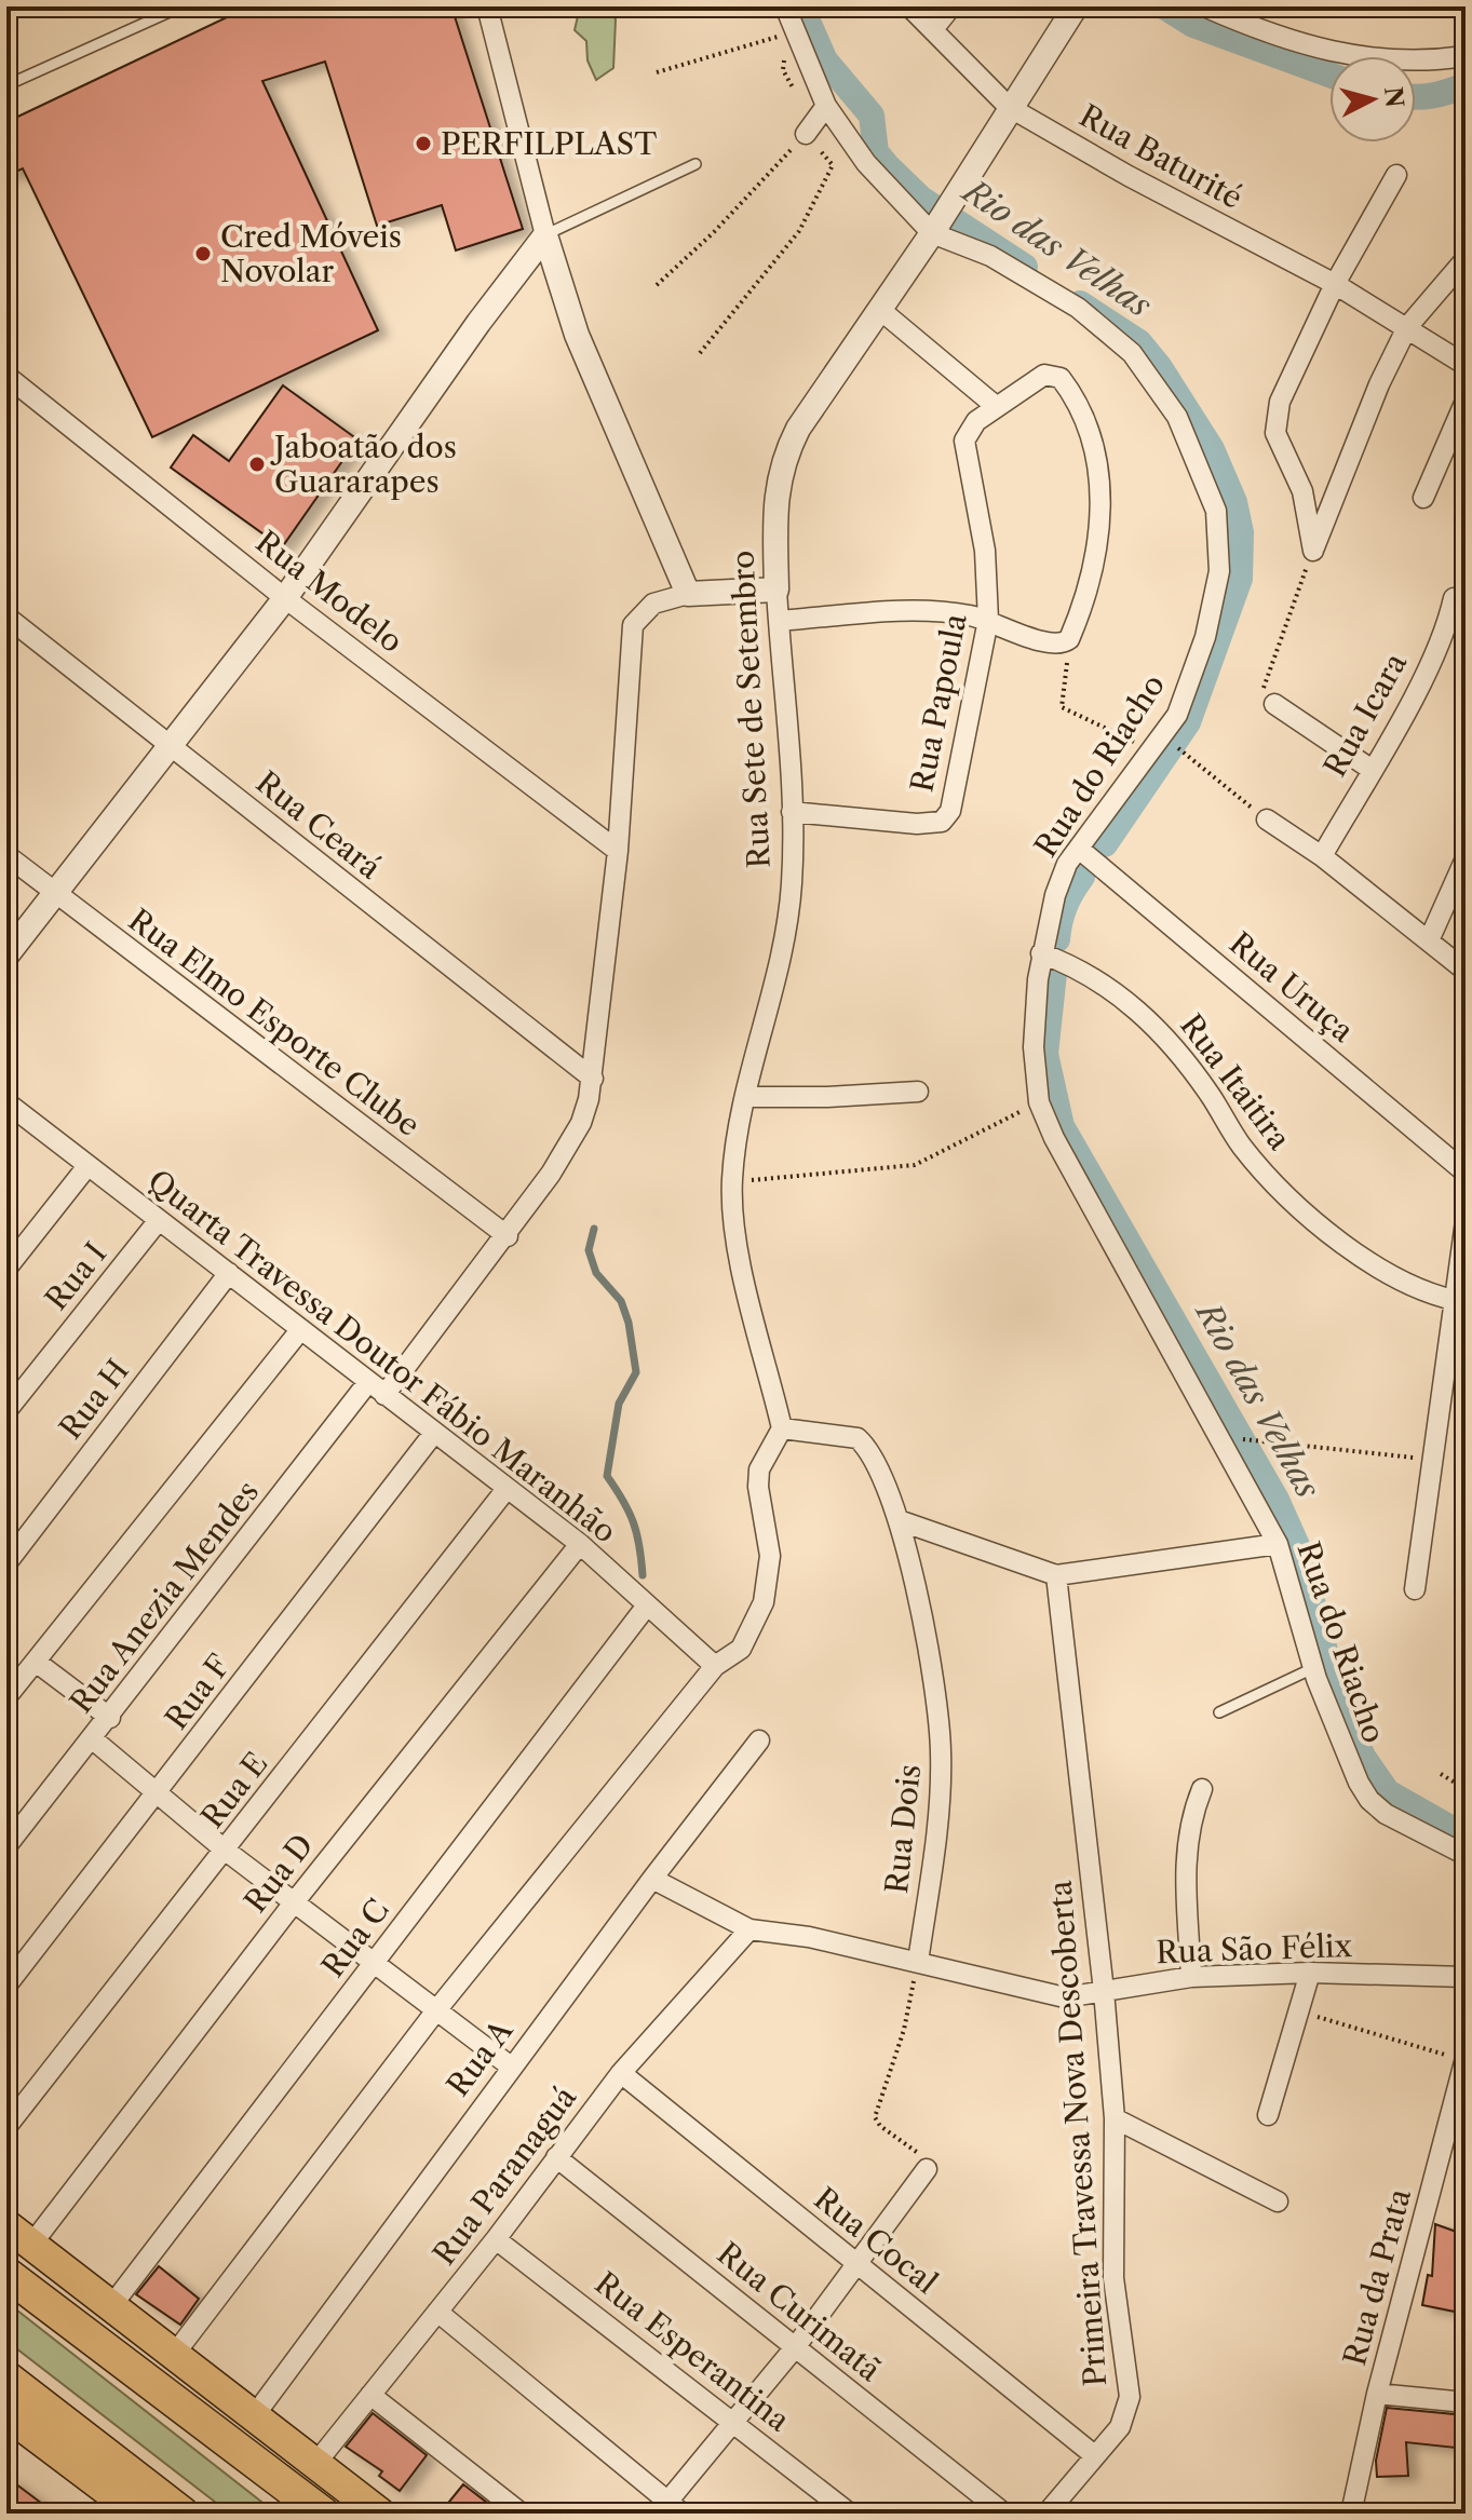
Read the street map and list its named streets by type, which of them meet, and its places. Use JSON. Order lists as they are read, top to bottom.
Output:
{
  "streets": {
    "street": [
      "Rua Baturité",
      "Rua Modelo",
      "Rua Papoula",
      "Rua Sete de Setembro",
      "Rua Icara",
      "Rua do Riacho",
      "Rua Ceará",
      "Rua Uruça",
      "Rua Elmo Esporte Clube",
      "Rua Itaitira",
      "Rua I",
      "Quarta Travessa Doutor Fábio Maranhão",
      "Rua H",
      "Rua Anezia Mendes",
      "Rua F",
      "Rua E",
      "Rua Dois",
      "Rua D",
      "Rua C",
      "Rua São Félix",
      "Rua A",
      "Primeira Travessa Nova Descoberta",
      "Rua Paranaguá",
      "Rua Cocal",
      "Rua da Prata",
      "Rua Curimatã",
      "Rua Esperantina"
    ]
  },
  "crossings": [
    ["Rua Baturité", "Rua Sete de Setembro"],
    ["Rua Papoula", "Rua Sete de Setembro"],
    ["Rua Sete de Setembro", "Rua do Riacho"],
    ["Rua Sete de Setembro", "Rua Dois"],
    ["Rua do Riacho", "Rua Uruça"],
    ["Rua do Riacho", "Rua Itaitira"],
    ["Rua I", "Quarta Travessa Doutor Fábio Maranhão"],
    ["Quarta Travessa Doutor Fábio Maranhão", "Rua H"],
    ["Quarta Travessa Doutor Fábio Maranhão", "Rua Anezia Mendes"],
    ["Quarta Travessa Doutor Fábio Maranhão", "Rua F"],
    ["Quarta Travessa Doutor Fábio Maranhão", "Rua E"],
    ["Quarta Travessa Doutor Fábio Maranhão", "Rua D"],
    ["Quarta Travessa Doutor Fábio Maranhão", "Rua C"],
    ["Rua Dois", "Rua São Félix"],
    ["Rua São Félix", "Rua A"],
    ["Rua São Félix", "Primeira Travessa Nova Descoberta"],
    ["Rua São Félix", "Rua Paranaguá"],
    ["Primeira Travessa Nova Descoberta", "Rua Cocal"],
    ["Rua Paranaguá", "Rua Cocal"],
    ["Rua Paranaguá", "Rua Curimatã"],
    ["Rua Paranaguá", "Rua Esperantina"]
  ],
  "water": ["Rio das Velhas"],
  "places": ["PERFILPLAST", "Cred Móveis Novolar", "Jaboatão dos Guararapes"],
  "north": "right"
}
